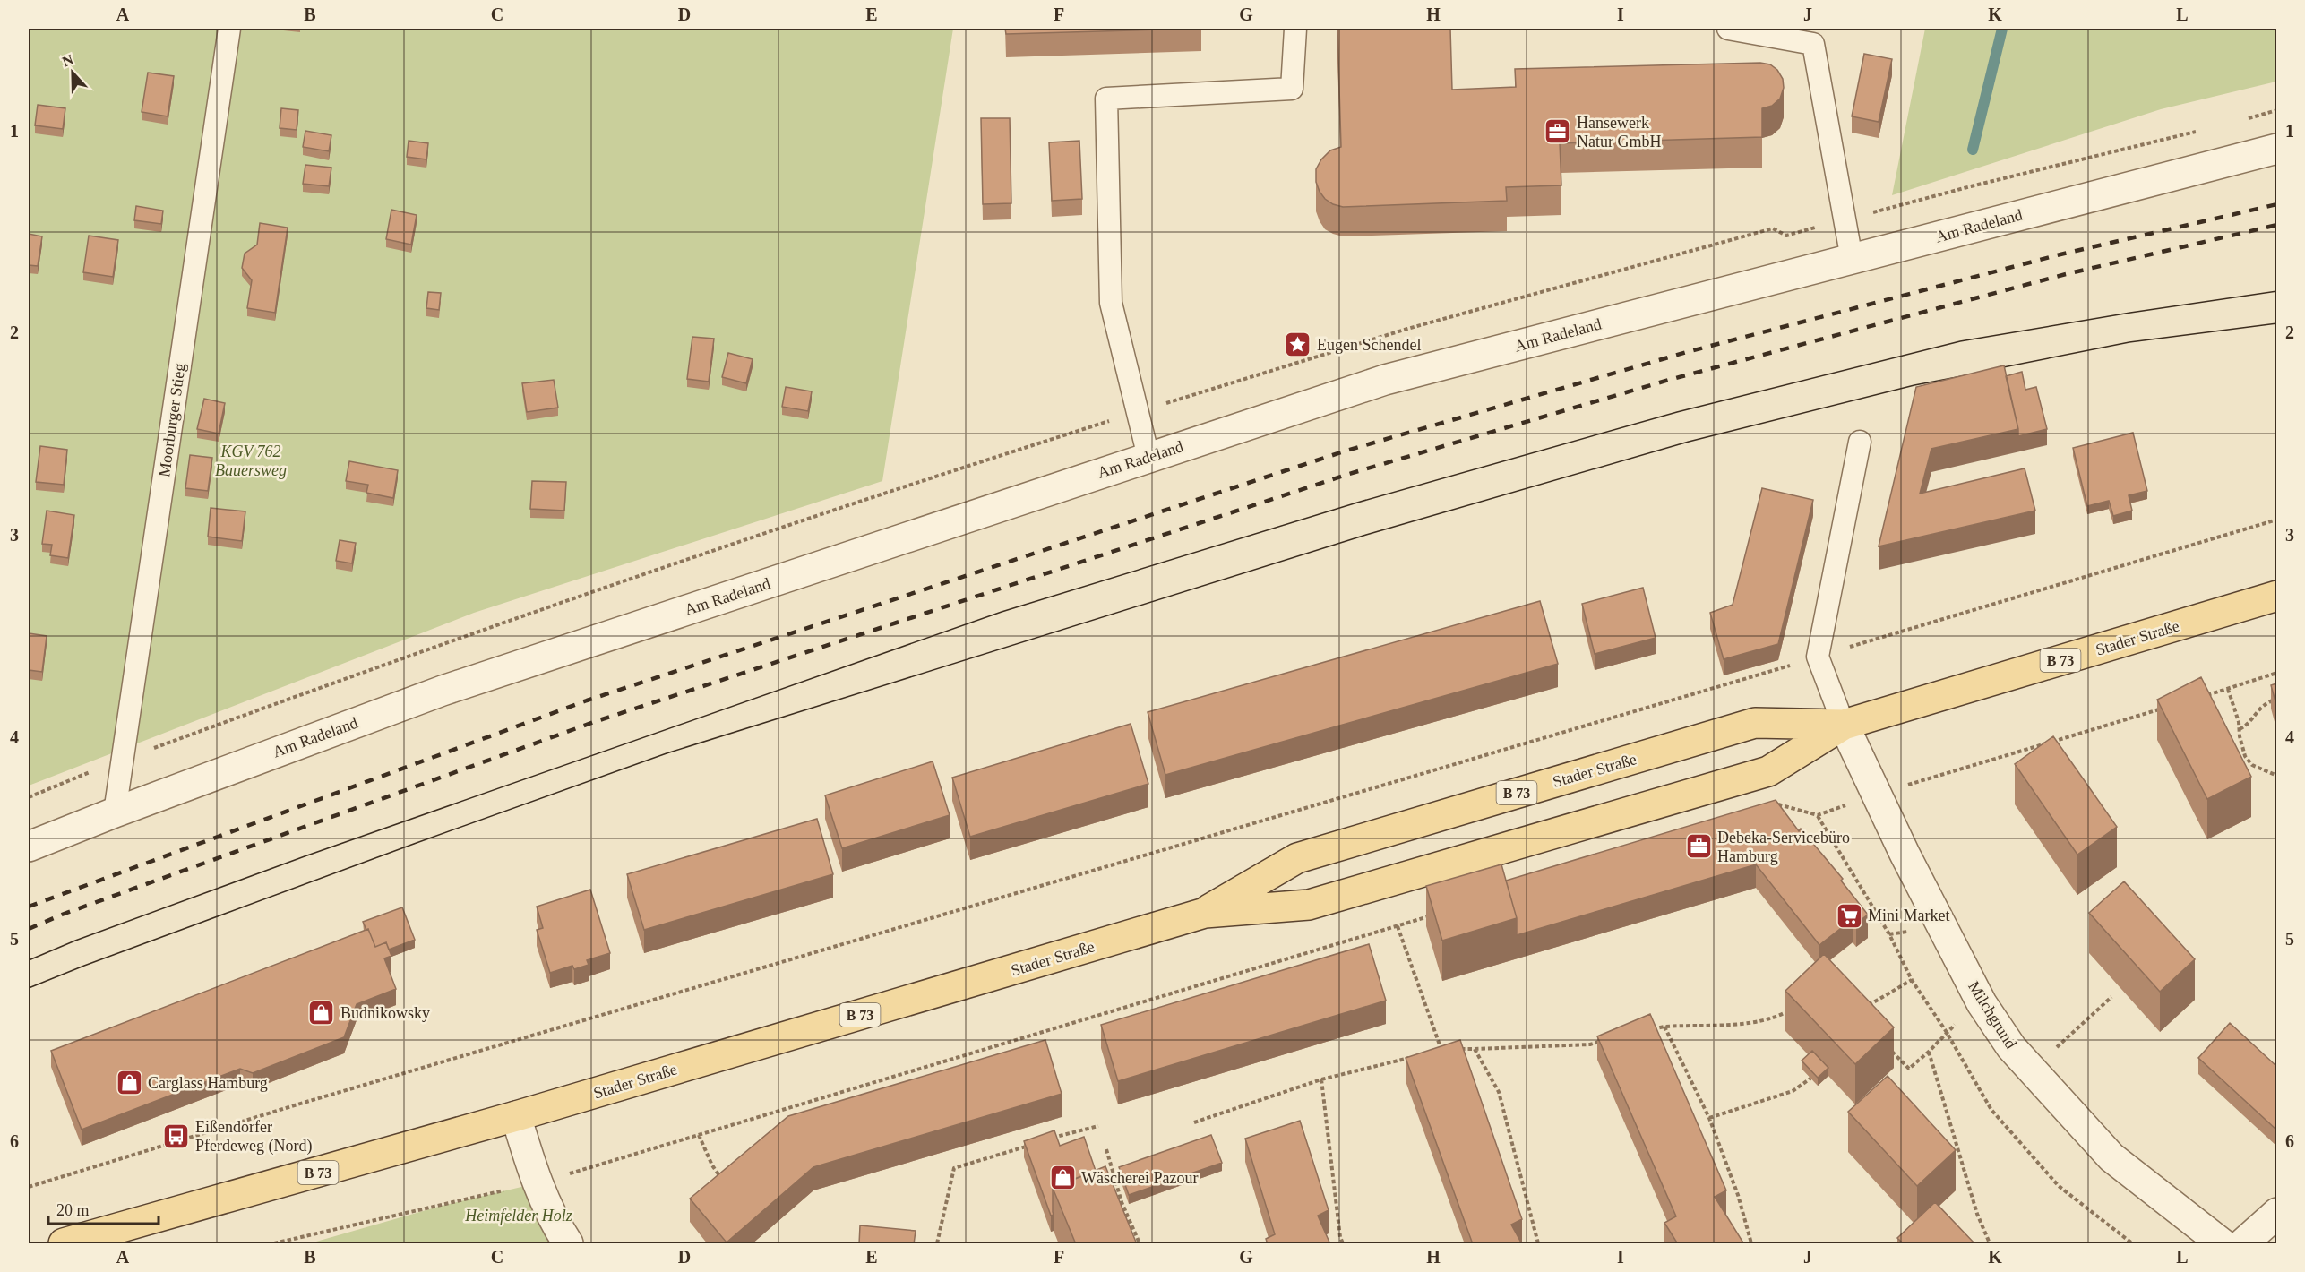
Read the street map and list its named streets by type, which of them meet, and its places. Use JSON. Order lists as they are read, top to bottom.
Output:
{
  "streets": {
    "main road": ["Stader Straße", "B 73"],
    "street": ["Am Radeland", "Milchgrund"],
    "lane": ["Moorburger Stieg"]
  },
  "crossings": [
    ["Am Radeland", "Moorburger Stieg"],
    ["Stader Straße", "Milchgrund"]
  ],
  "parks": ["KGV 762 Bauersweg", "Heimfelder Holz"],
  "places": {
    "office": ["Hansewerk Natur GmbH", "Debeka-Servicebüro Hamburg"],
    "place": ["Eugen Schendel"],
    "supermarket": ["Mini Market"],
    "shop": ["Budnikowsky", "Carglass Hamburg", "Wäscherei Pazour"],
    "bus stop": ["Eißendorfer Pferdeweg (Nord)"]
  },
  "scale_bar": "20 m",
  "north": "top",
  "grid": {
    "columns": [
      "A",
      "B",
      "C",
      "D",
      "E",
      "F",
      "G",
      "H",
      "I",
      "J",
      "K",
      "L"
    ],
    "rows": [
      "1",
      "2",
      "3",
      "4",
      "5",
      "6"
    ]
  }
}
